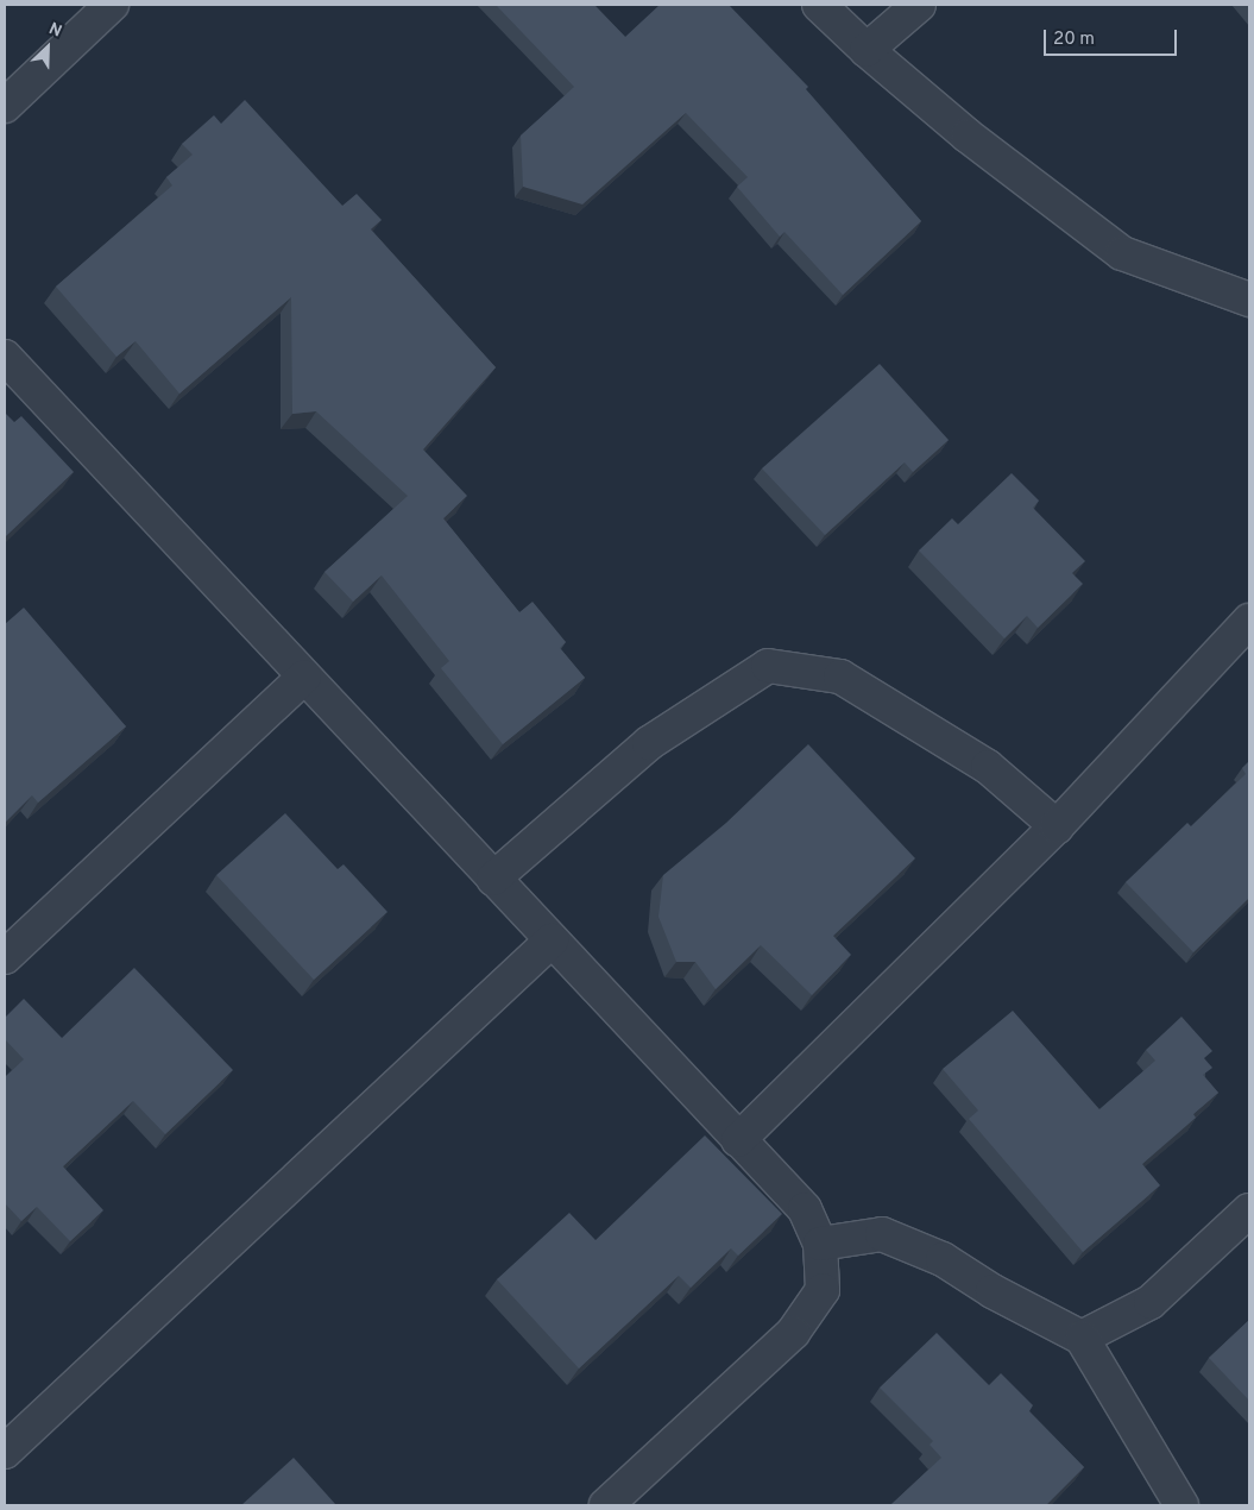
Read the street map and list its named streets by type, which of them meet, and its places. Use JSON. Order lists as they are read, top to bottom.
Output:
{
  "scale_bar": "20 m",
  "north": "top right"
}
